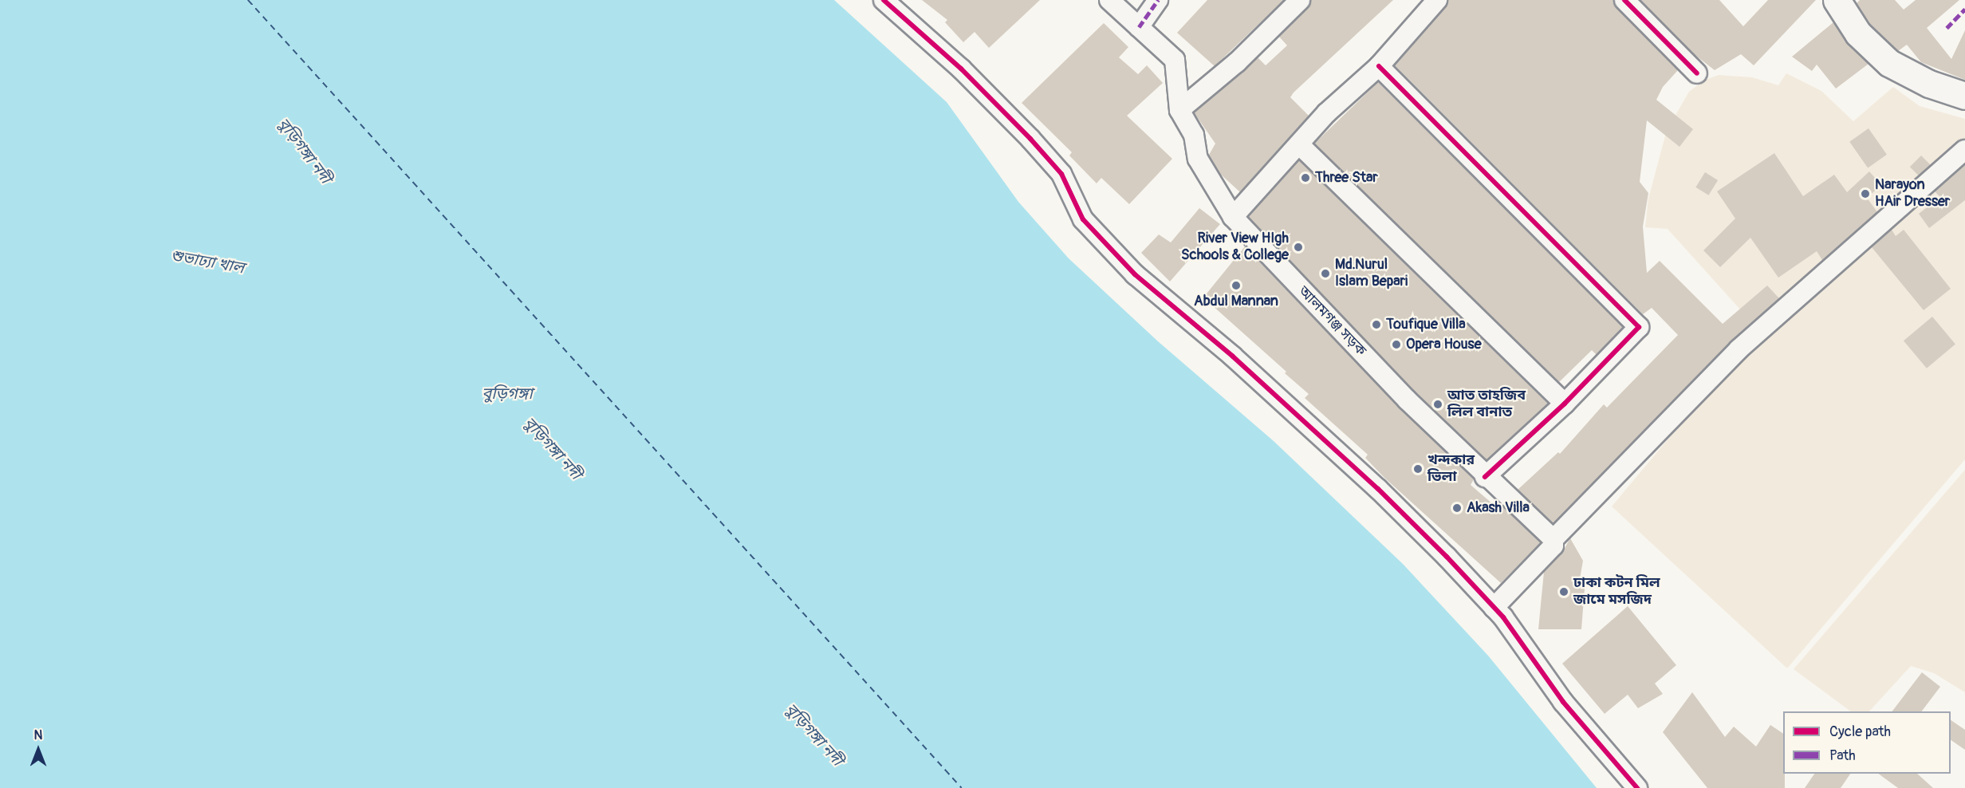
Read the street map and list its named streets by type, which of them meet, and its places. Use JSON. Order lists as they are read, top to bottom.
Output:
{
  "streets": {
    "street": ["আলমগঞ্জ সড়ক"]
  },
  "water": ["বুড়িগঙ্গা নদী", "শুভাঢ্যা খাল", "বুড়িগঙ্গা"],
  "places": [
    "Three Star",
    "Narayon HAir Dresser",
    "River View HIgh Schools & College",
    "Md.Nurul Islam Bepari",
    "Abdul Mannan",
    "Toufique Villa",
    "Opera House",
    "আত তাহজিব লিল বানাত",
    "খন্দকার ভিলা",
    "Akash Villa",
    "ঢাকা কটন মিল জামে মসজিদ"
  ],
  "legend": ["Cycle path", "Path"],
  "north": "top"
}
